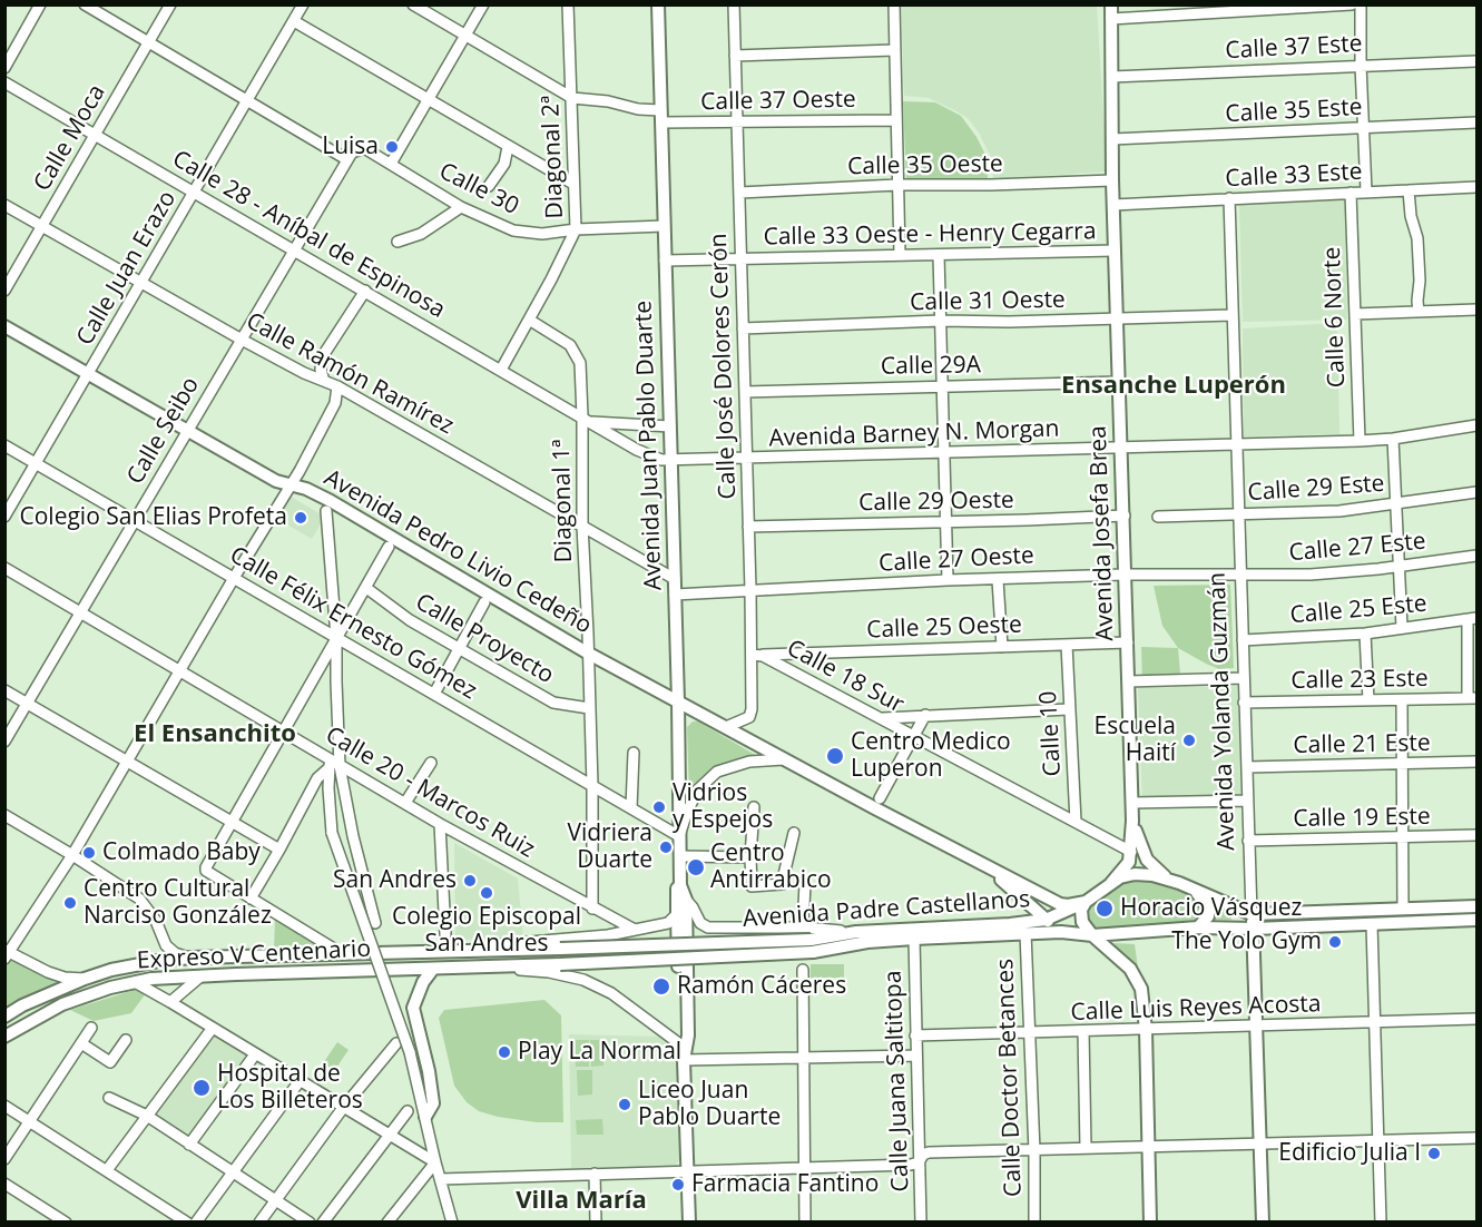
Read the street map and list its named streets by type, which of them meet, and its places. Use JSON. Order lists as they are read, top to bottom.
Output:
{
  "streets": {
    "main road": [
      "Avenida Juan Pablo Duarte",
      "Avenida Josefa Brea",
      "Avenida Pedro Livio Cedeño",
      "Avenida Yolanda Guzmán",
      "Avenida Padre Castellanos",
      "Expreso V Centenario"
    ],
    "street": [
      "Calle 37 Este",
      "Calle 37 Oeste",
      "Calle 35 Este",
      "Calle Moca",
      "Diagonal 2ª",
      "Calle 35 Oeste",
      "Calle 33 Este",
      "Calle 30",
      "Calle 28 - Aníbal de Espinosa",
      "Calle 33 Oeste - Henry Cegarra",
      "Calle Juan Erazo",
      "Calle 31 Oeste",
      "Calle 6 Norte",
      "Calle José Dolores Cerón",
      "Calle 29A",
      "Calle Ramón Ramírez",
      "Calle Seibo",
      "Avenida Barney N. Morgan",
      "Calle 29 Este",
      "Diagonal 1ª",
      "Calle 29 Oeste",
      "Calle 27 Este",
      "Calle 27 Oeste",
      "Calle 25 Este",
      "Calle Félix Ernesto Gómez",
      "Calle 25 Oeste",
      "Calle Proyecto",
      "Calle 18 Sur",
      "Calle 23 Este",
      "Calle 10",
      "Calle 21 Este",
      "Calle 20 - Marcos Ruiz",
      "Calle 19 Este",
      "Calle Luis Reyes Acosta",
      "Calle Doctor Betances",
      "Calle Juana Saltitopa"
    ]
  },
  "crossings": [
    ["Calle 37 Este", "Avenida Josefa Brea"],
    ["Calle 37 Oeste", "Diagonal 2ª"],
    ["Calle 37 Oeste", "Calle José Dolores Cerón"],
    ["Calle 37 Oeste", "Avenida Juan Pablo Duarte"],
    ["Calle 35 Este", "Avenida Josefa Brea"],
    ["Calle Moca", "Calle 28 - Aníbal de Espinosa"],
    ["Calle Moca", "Calle Ramón Ramírez"],
    ["Diagonal 2ª", "Calle 30"],
    ["Diagonal 2ª", "Calle 28 - Aníbal de Espinosa"],
    ["Diagonal 2ª", "Diagonal 1ª"],
    ["Calle 35 Oeste", "Calle José Dolores Cerón"],
    ["Calle 35 Oeste", "Avenida Josefa Brea"],
    ["Calle 33 Este", "Calle 6 Norte"],
    ["Calle 33 Este", "Avenida Josefa Brea"],
    ["Calle 33 Este", "Avenida Yolanda Guzmán"],
    ["Calle 30", "Calle Seibo"],
    ["Calle 30", "Avenida Juan Pablo Duarte"],
    ["Calle 28 - Aníbal de Espinosa", "Calle Juan Erazo"],
    ["Calle 28 - Aníbal de Espinosa", "Calle Seibo"],
    ["Calle 28 - Aníbal de Espinosa", "Avenida Barney N. Morgan"],
    ["Calle 28 - Aníbal de Espinosa", "Avenida Juan Pablo Duarte"],
    ["Calle 28 - Aníbal de Espinosa", "Diagonal 1ª"],
    ["Calle 33 Oeste - Henry Cegarra", "Calle José Dolores Cerón"],
    ["Calle 33 Oeste - Henry Cegarra", "Avenida Juan Pablo Duarte"],
    ["Calle 33 Oeste - Henry Cegarra", "Avenida Josefa Brea"],
    ["Calle Juan Erazo", "Calle Ramón Ramírez"],
    ["Calle Juan Erazo", "Avenida Pedro Livio Cedeño"],
    ["Calle Juan Erazo", "Calle Félix Ernesto Gómez"],
    ["Calle 31 Oeste", "Calle José Dolores Cerón"],
    ["Calle 31 Oeste", "Avenida Josefa Brea"],
    ["Calle 31 Oeste", "Avenida Yolanda Guzmán"],
    ["Calle 6 Norte", "Avenida Barney N. Morgan"],
    ["Calle José Dolores Cerón", "Calle 29A"],
    ["Calle José Dolores Cerón", "Avenida Barney N. Morgan"],
    ["Calle José Dolores Cerón", "Calle 29 Oeste"],
    ["Calle José Dolores Cerón", "Avenida Pedro Livio Cedeño"],
    ["Calle José Dolores Cerón", "Calle 27 Oeste"],
    ["Calle José Dolores Cerón", "Calle 25 Oeste"],
    ["Calle José Dolores Cerón", "Calle 18 Sur"],
    ["Calle 29A", "Avenida Josefa Brea"],
    ["Calle Ramón Ramírez", "Calle Seibo"],
    ["Calle Ramón Ramírez", "Avenida Juan Pablo Duarte"],
    ["Calle Ramón Ramírez", "Diagonal 1ª"],
    ["Calle Seibo", "Avenida Pedro Livio Cedeño"],
    ["Calle Seibo", "Calle Félix Ernesto Gómez"],
    ["Calle Seibo", "Calle 20 - Marcos Ruiz"],
    ["Avenida Barney N. Morgan", "Avenida Juan Pablo Duarte"],
    ["Avenida Barney N. Morgan", "Avenida Josefa Brea"],
    ["Avenida Barney N. Morgan", "Avenida Yolanda Guzmán"],
    ["Avenida Juan Pablo Duarte", "Avenida Pedro Livio Cedeño"],
    ["Avenida Juan Pablo Duarte", "Calle 27 Oeste"],
    ["Avenida Juan Pablo Duarte", "Calle Félix Ernesto Gómez"],
    ["Avenida Juan Pablo Duarte", "Expreso V Centenario"],
    ["Calle 29 Este", "Avenida Yolanda Guzmán"],
    ["Diagonal 1ª", "Avenida Pedro Livio Cedeño"],
    ["Diagonal 1ª", "Calle Félix Ernesto Gómez"],
    ["Diagonal 1ª", "Calle Proyecto"],
    ["Diagonal 1ª", "Calle 20 - Marcos Ruiz"],
    ["Calle 29 Oeste", "Avenida Josefa Brea"],
    ["Avenida Josefa Brea", "Calle 27 Oeste"],
    ["Avenida Josefa Brea", "Calle 25 Oeste"],
    ["Avenida Josefa Brea", "Calle 18 Sur"],
    ["Avenida Josefa Brea", "Avenida Padre Castellanos"],
    ["Calle 27 Este", "Calle 27 Oeste"],
    ["Calle 27 Este", "Avenida Yolanda Guzmán"],
    ["Avenida Pedro Livio Cedeño", "Avenida Padre Castellanos"],
    ["Calle 27 Oeste", "Avenida Yolanda Guzmán"],
    ["Calle 25 Este", "Avenida Yolanda Guzmán"],
    ["Calle 25 Oeste", "Calle 18 Sur"],
    ["Calle 25 Oeste", "Calle 10"],
    ["Calle 18 Sur", "Calle 10"],
    ["Calle 23 Este", "Avenida Yolanda Guzmán"],
    ["Avenida Yolanda Guzmán", "Calle 21 Este"],
    ["Avenida Yolanda Guzmán", "Calle 19 Este"],
    ["Avenida Yolanda Guzmán", "Avenida Padre Castellanos"],
    ["Avenida Yolanda Guzmán", "Calle Luis Reyes Acosta"],
    ["Calle 20 - Marcos Ruiz", "Expreso V Centenario"],
    ["Avenida Padre Castellanos", "Expreso V Centenario"],
    ["Avenida Padre Castellanos", "Calle Doctor Betances"],
    ["Avenida Padre Castellanos", "Calle Juana Saltitopa"],
    ["Calle Luis Reyes Acosta", "Calle Doctor Betances"],
    ["Calle Luis Reyes Acosta", "Calle Juana Saltitopa"]
  ],
  "districts": ["Ensanche Luperón", "El Ensanchito", "Villa María"],
  "places": [
    "Luisa",
    "Colegio San Elias Profeta",
    "Escuela Haití",
    "Centro Medico Luperon",
    "Vidrios y Espejos",
    "Vidriera Duarte",
    "Colmado Baby",
    "Centro Antirrabico",
    "San Andres",
    "Colegio Episcopal San Andres",
    "Centro Cultural Narciso González",
    "Horacio Vásquez",
    "The Yolo Gym",
    "Ramón Cáceres",
    "Play La Normal",
    "Hospital de Los Billeteros",
    "Liceo Juan Pablo Duarte",
    "Edificio Julia I",
    "Farmacia Fantino"
  ]
}
